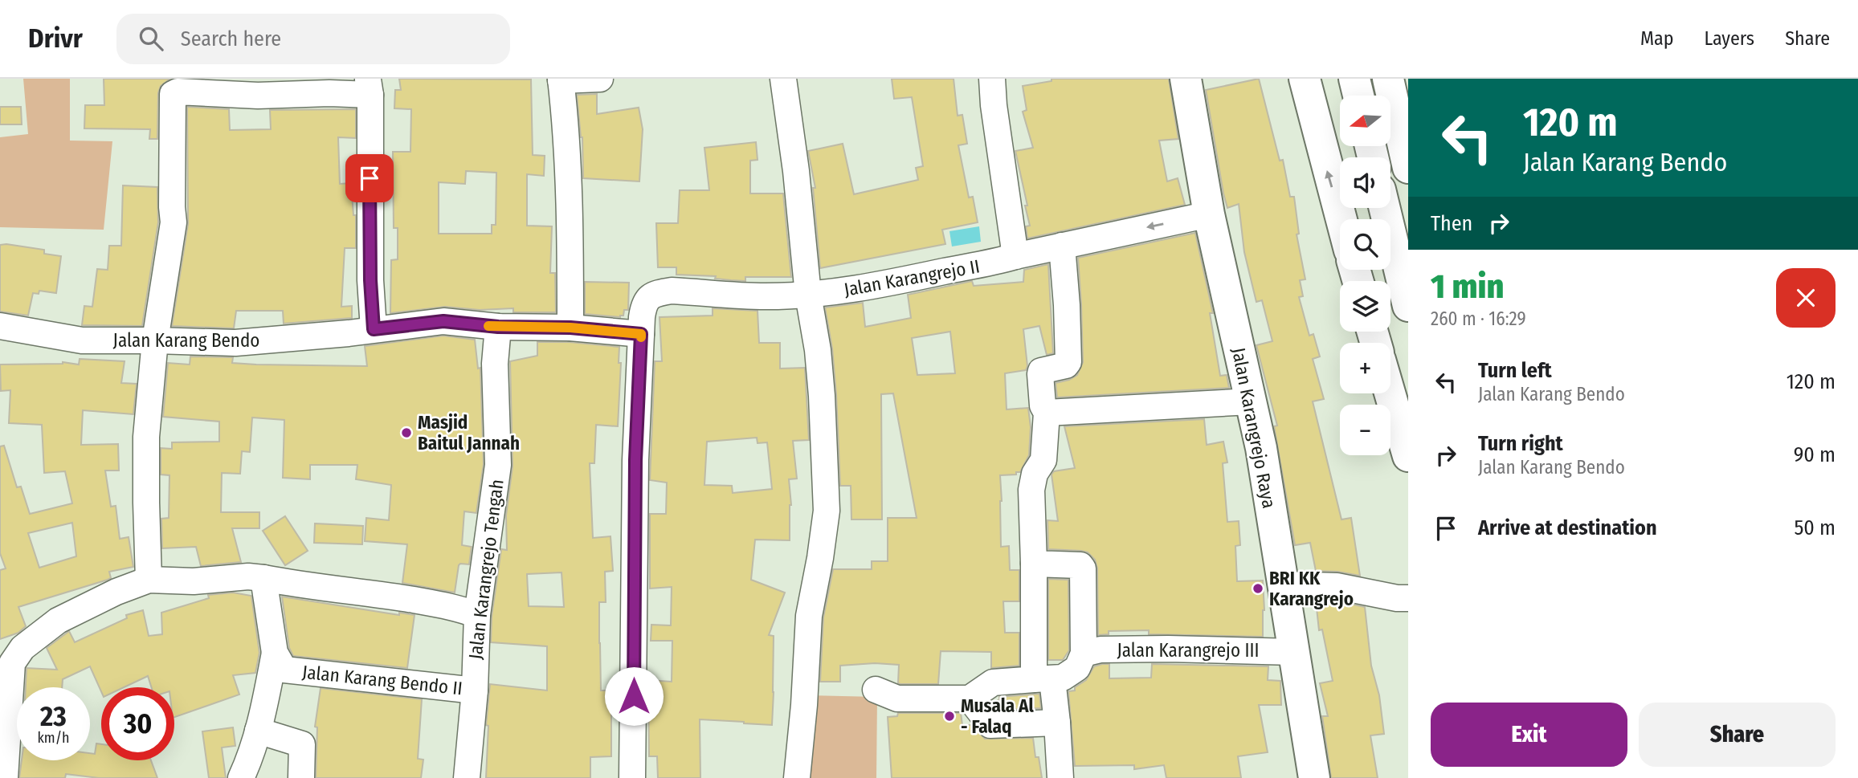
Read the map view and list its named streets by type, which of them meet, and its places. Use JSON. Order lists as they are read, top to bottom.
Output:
{
  "streets": {
    "main road": ["Jalan Karangrejo Raya"],
    "street": [
      "Jalan Karangrejo II",
      "Jalan Karang Bendo",
      "Jalan Karangrejo Tengah",
      "Jalan Karangrejo III",
      "Jalan Karang Bendo II"
    ]
  },
  "crossings": [
    ["Jalan Karangrejo II", "Jalan Karang Bendo"],
    ["Jalan Karangrejo II", "Jalan Karangrejo Raya"],
    ["Jalan Karang Bendo", "Jalan Karangrejo Tengah"],
    ["Jalan Karangrejo Raya", "Jalan Karangrejo III"],
    ["Jalan Karangrejo Tengah", "Jalan Karang Bendo II"]
  ],
  "places": ["Masjid Baitul Jannah", "BRI KK Karangrejo", "Musala Al - Falaq"],
  "north": "left",
  "page": {
    "header": "Drivr",
    "search": "Search here",
    "nav": ["Map", "Layers", "Share"],
    "turn": ["120 m", "Jalan Karang Bendo"],
    "map_buttons": ["+", "−"],
    "then": "Then",
    "heading": ["1 min", "260 m · 16:29"],
    "list": [
      {
        "name": "Turn left",
        "note": "Jalan Karang Bendo",
        "value": "120 m"
      },
      {
        "name": "Turn right",
        "note": "Jalan Karang Bendo",
        "value": "90 m"
      },
      {
        "name": "Arrive at destination",
        "value": "50 m"
      }
    ],
    "speed": "23 km/h",
    "limit": "30",
    "buttons": ["Exit", "Share"]
  }
}
